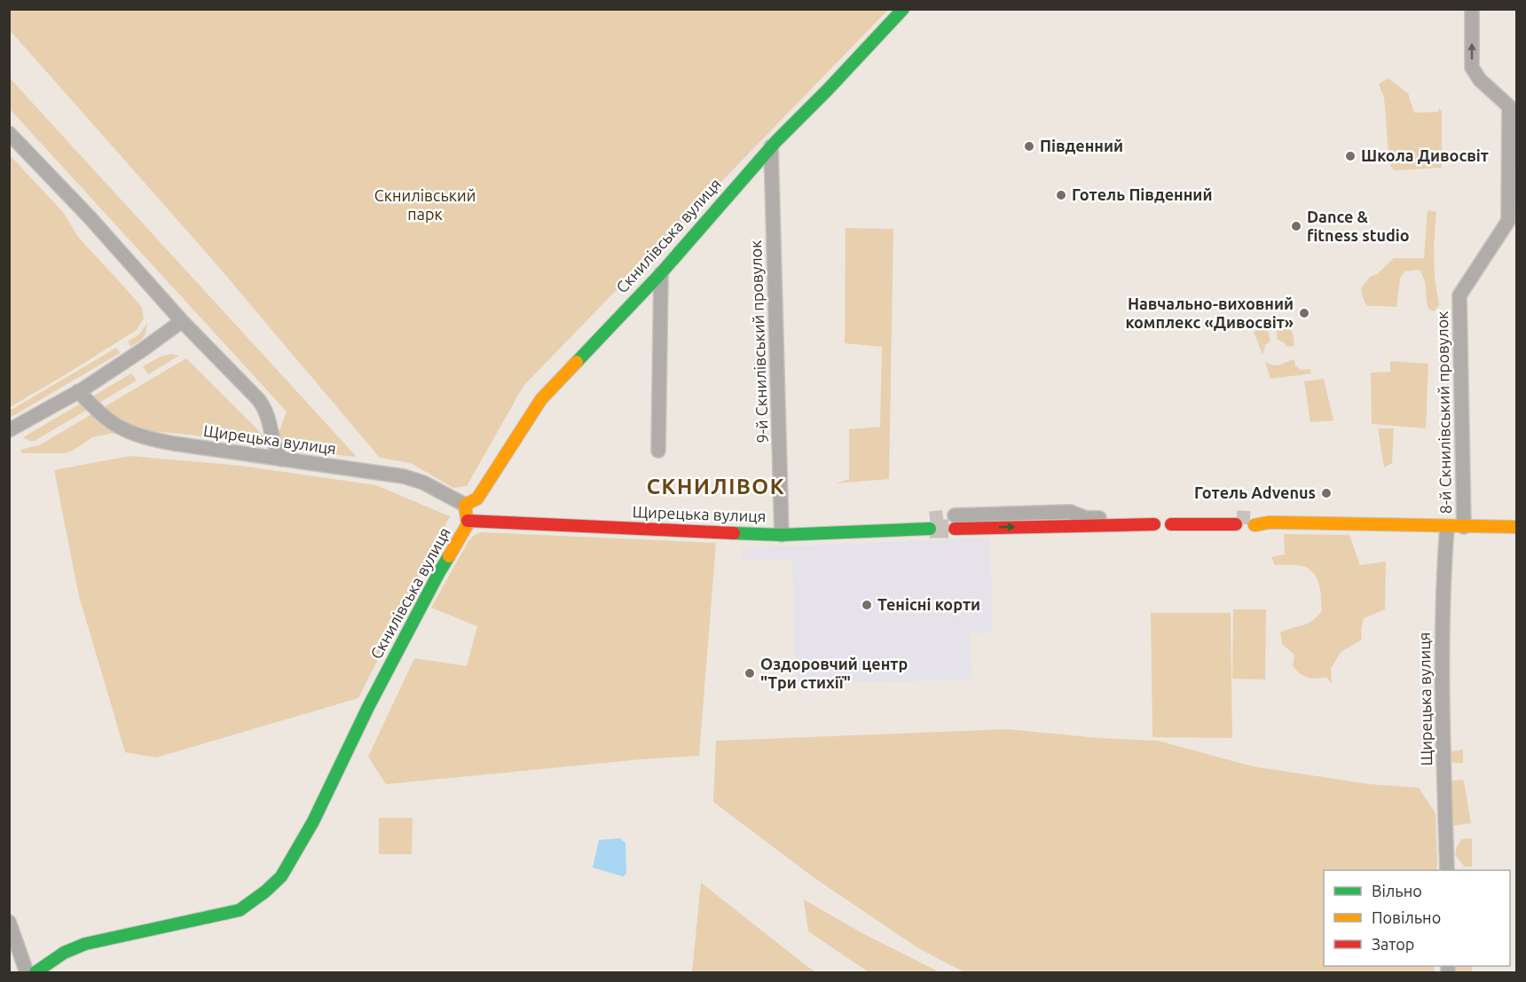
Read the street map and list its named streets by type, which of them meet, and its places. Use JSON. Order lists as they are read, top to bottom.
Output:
{
  "streets": {
    "street": [
      "Скнилівська вулиця",
      "9-й Скнилівський провулок",
      "8-й Скнилівський провулок",
      "Щирецька вулиця"
    ]
  },
  "crossings": [
    ["Скнилівська вулиця", "9-й Скнилівський провулок"],
    ["Скнилівська вулиця", "Щирецька вулиця"],
    ["9-й Скнилівський провулок", "Щирецька вулиця"]
  ],
  "one_way": ["8-й Скнилівський провулок"],
  "districts": ["СКНИЛІВОК"],
  "parks": ["Скнилівський парк"],
  "places": [
    "Південний",
    "Школа Дивосвіт",
    "Готель Південний",
    "Dance & fitness studio",
    "Навчально-виховний комплекс «Дивосвіт»",
    "Готель Advenus",
    "Тенісні корти",
    "Оздоровчий центр \"Три стихії\""
  ],
  "legend": ["Вільно", "Повільно", "Затор"]
}
